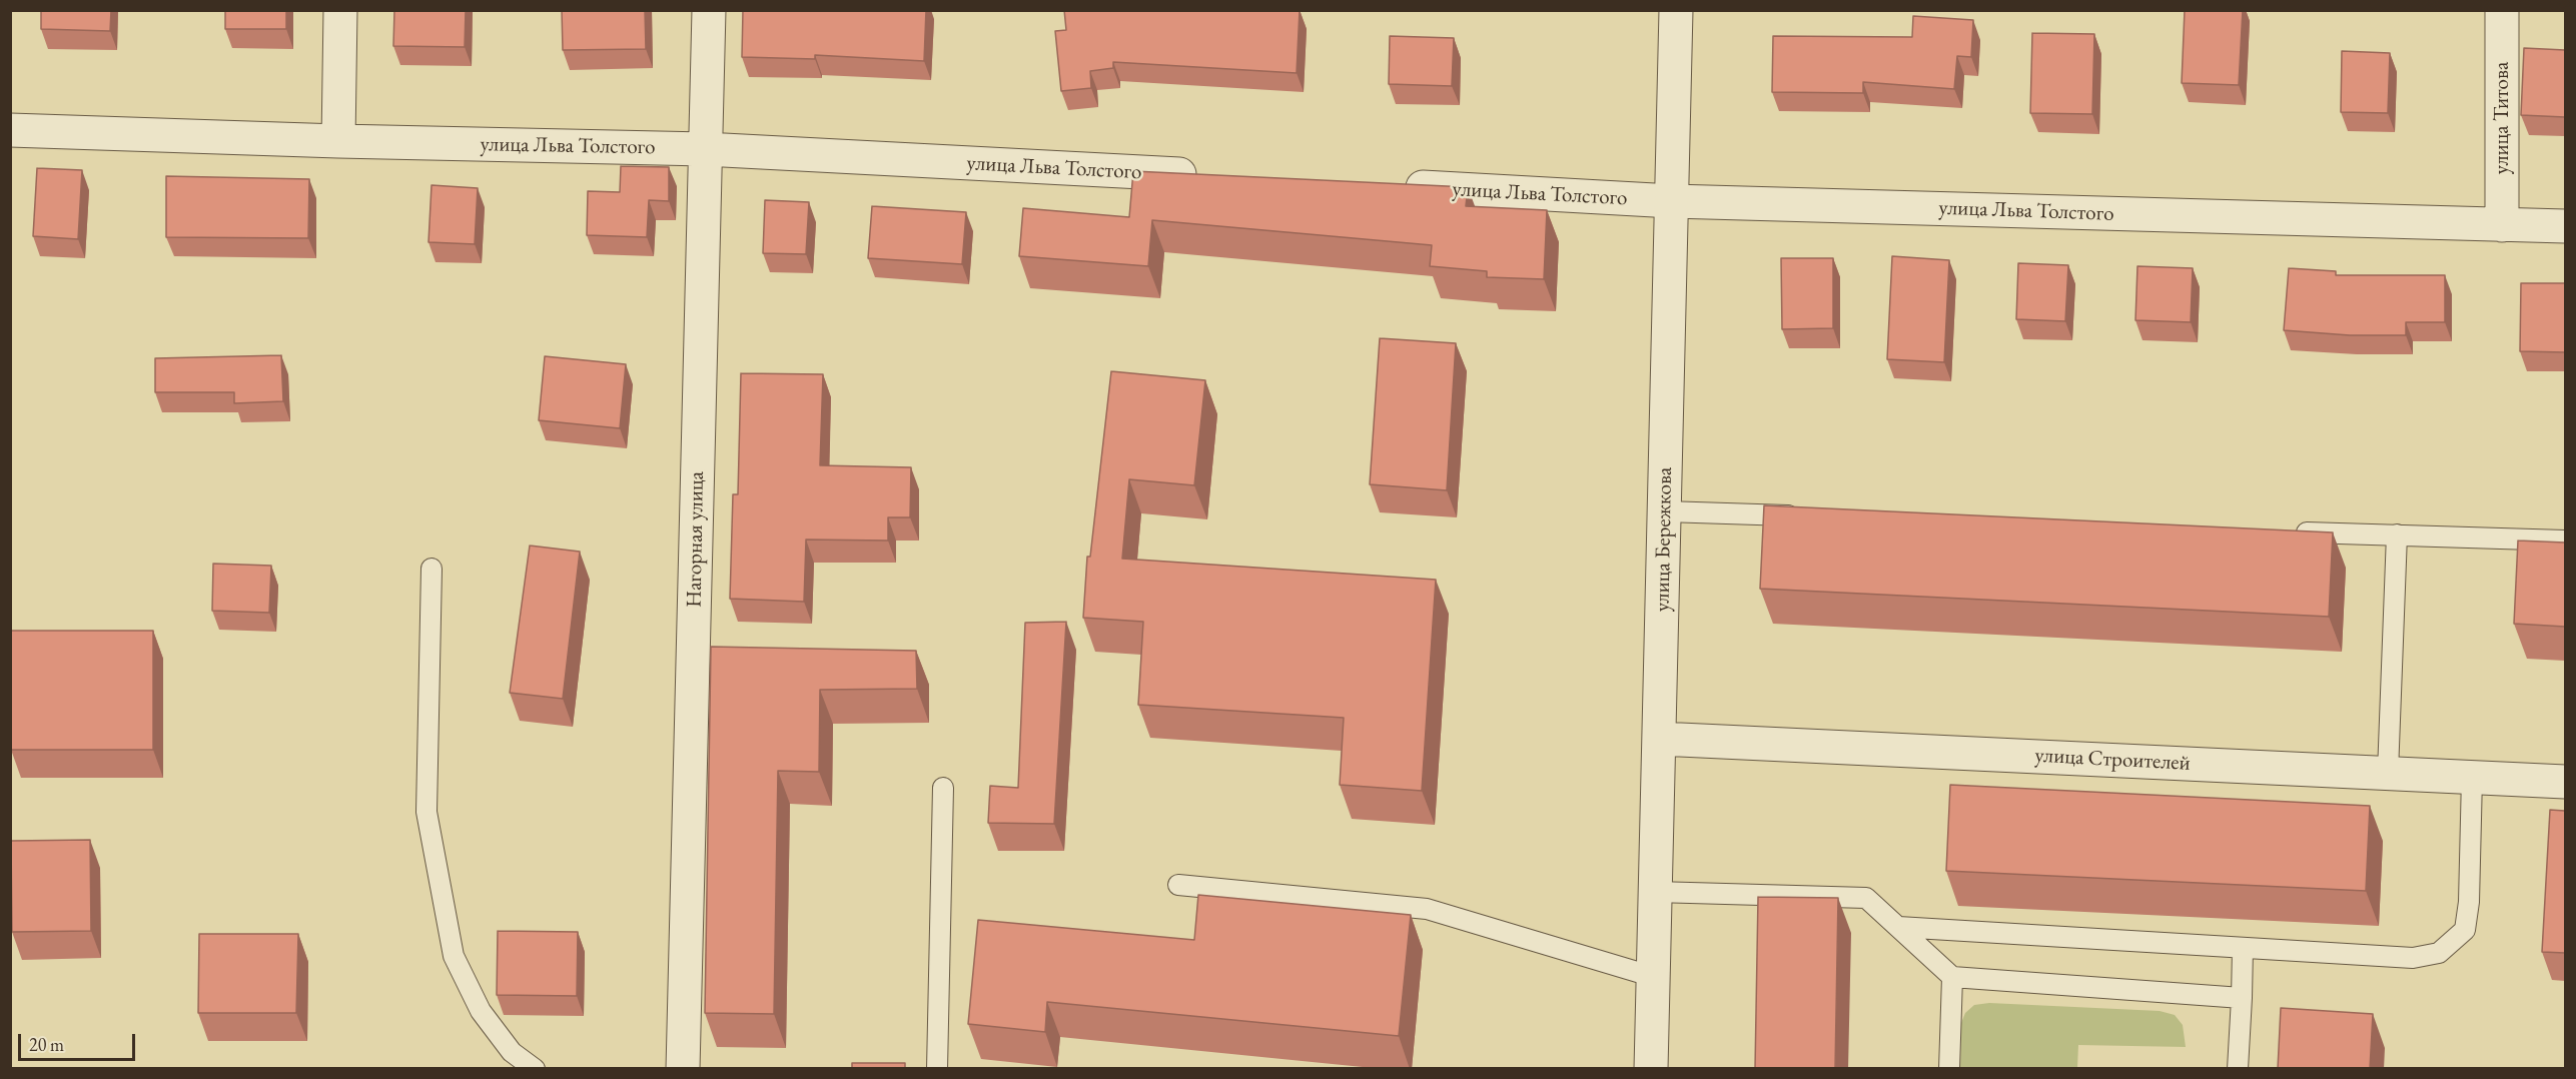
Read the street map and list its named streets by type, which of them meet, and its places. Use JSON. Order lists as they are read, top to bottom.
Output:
{
  "streets": {
    "street": [
      "улица Титова",
      "улица Льва Толстого",
      "Нагорная улица",
      "улица Бережкова",
      "улица Строителей"
    ]
  },
  "crossings": [
    ["улица Титова", "улица Льва Толстого"],
    ["улица Льва Толстого", "Нагорная улица"],
    ["улица Льва Толстого", "улица Бережкова"],
    ["улица Бережкова", "улица Строителей"]
  ],
  "scale_bar": "20 m"
}
